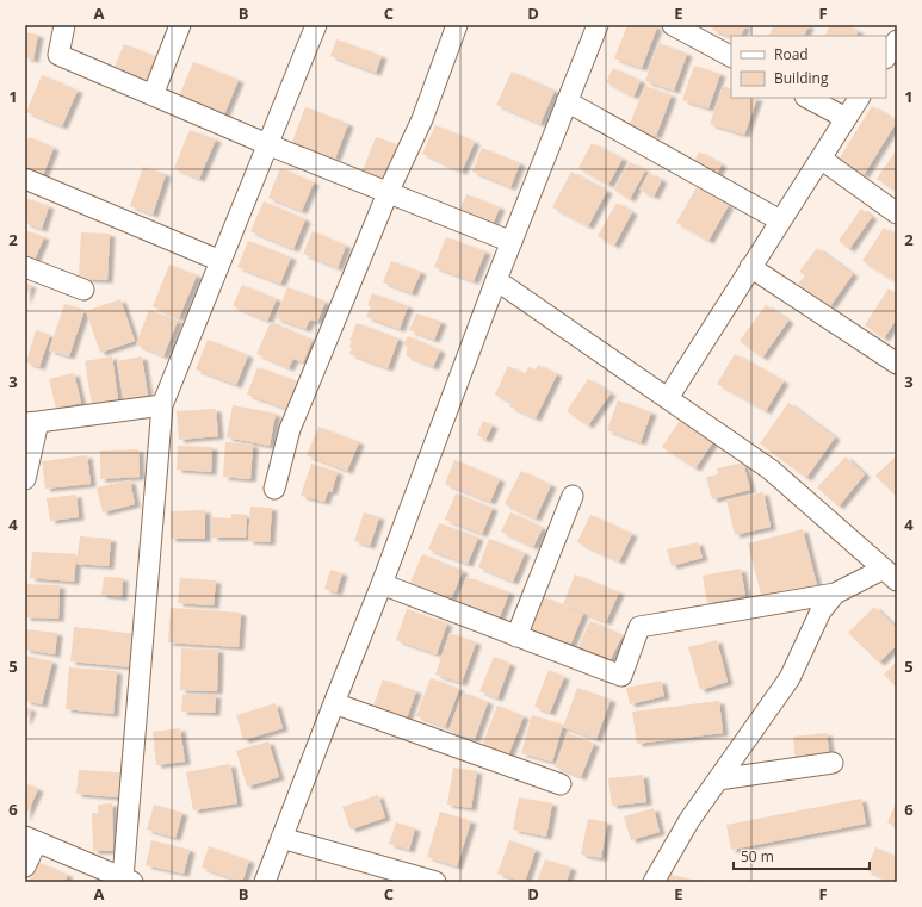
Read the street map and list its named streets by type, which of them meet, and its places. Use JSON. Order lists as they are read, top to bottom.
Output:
{
  "legend": ["Road", "Building"],
  "scale_bar": "50 m",
  "grid": {
    "columns": [
      "A",
      "B",
      "C",
      "D",
      "E",
      "F"
    ],
    "rows": [
      "1",
      "2",
      "3",
      "4",
      "5",
      "6"
    ]
  }
}
